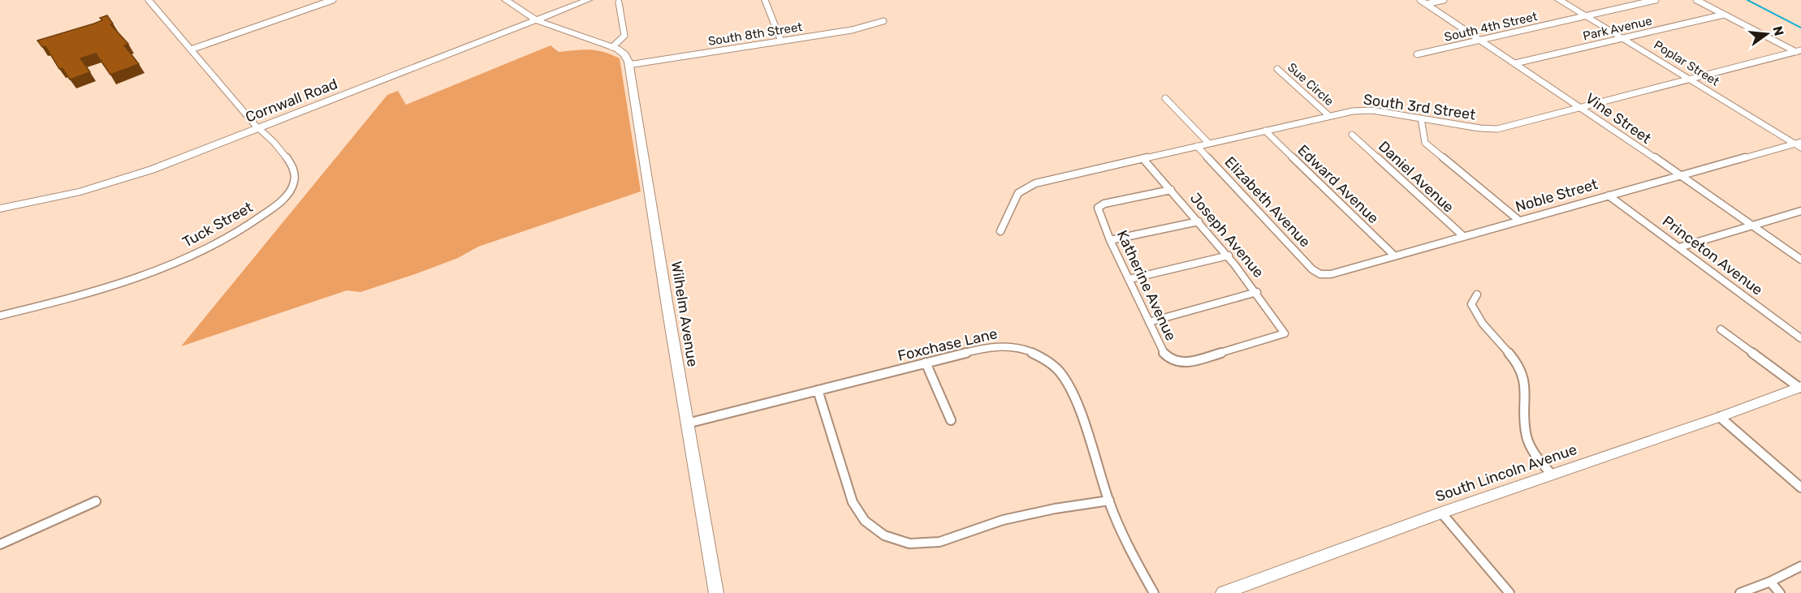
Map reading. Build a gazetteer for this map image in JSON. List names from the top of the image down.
{
  "streets": {
    "street": [
      "South 4th Street",
      "Park Avenue",
      "South 8th Street",
      "Poplar Street",
      "Sue Circle",
      "Cornwall Road",
      "South 3rd Street",
      "Vine Street",
      "Daniel Avenue",
      "Edward Avenue",
      "Noble Street",
      "Elizabeth Avenue",
      "Tuck Street",
      "Joseph Avenue",
      "Princeton Avenue",
      "Katherine Avenue",
      "Wilhelm Avenue",
      "Foxchase Lane",
      "South Lincoln Avenue"
    ]
  },
  "crossings": [
    ["South 4th Street", "Poplar Street"],
    ["South 4th Street", "Vine Street"],
    ["Park Avenue", "Poplar Street"],
    ["Park Avenue", "Vine Street"],
    ["South 8th Street", "Wilhelm Avenue"],
    ["Poplar Street", "South 3rd Street"],
    ["Poplar Street", "Noble Street"],
    ["Sue Circle", "South 3rd Street"],
    ["Cornwall Road", "Tuck Street"],
    ["South 3rd Street", "Vine Street"],
    ["South 3rd Street", "Edward Avenue"],
    ["South 3rd Street", "Elizabeth Avenue"],
    ["South 3rd Street", "Joseph Avenue"],
    ["Vine Street", "Noble Street"],
    ["Daniel Avenue", "Noble Street"],
    ["Edward Avenue", "Noble Street"],
    ["Noble Street", "Elizabeth Avenue"],
    ["Noble Street", "Princeton Avenue"],
    ["Joseph Avenue", "Katherine Avenue"],
    ["Wilhelm Avenue", "Foxchase Lane"]
  ],
  "north": "right"
}
